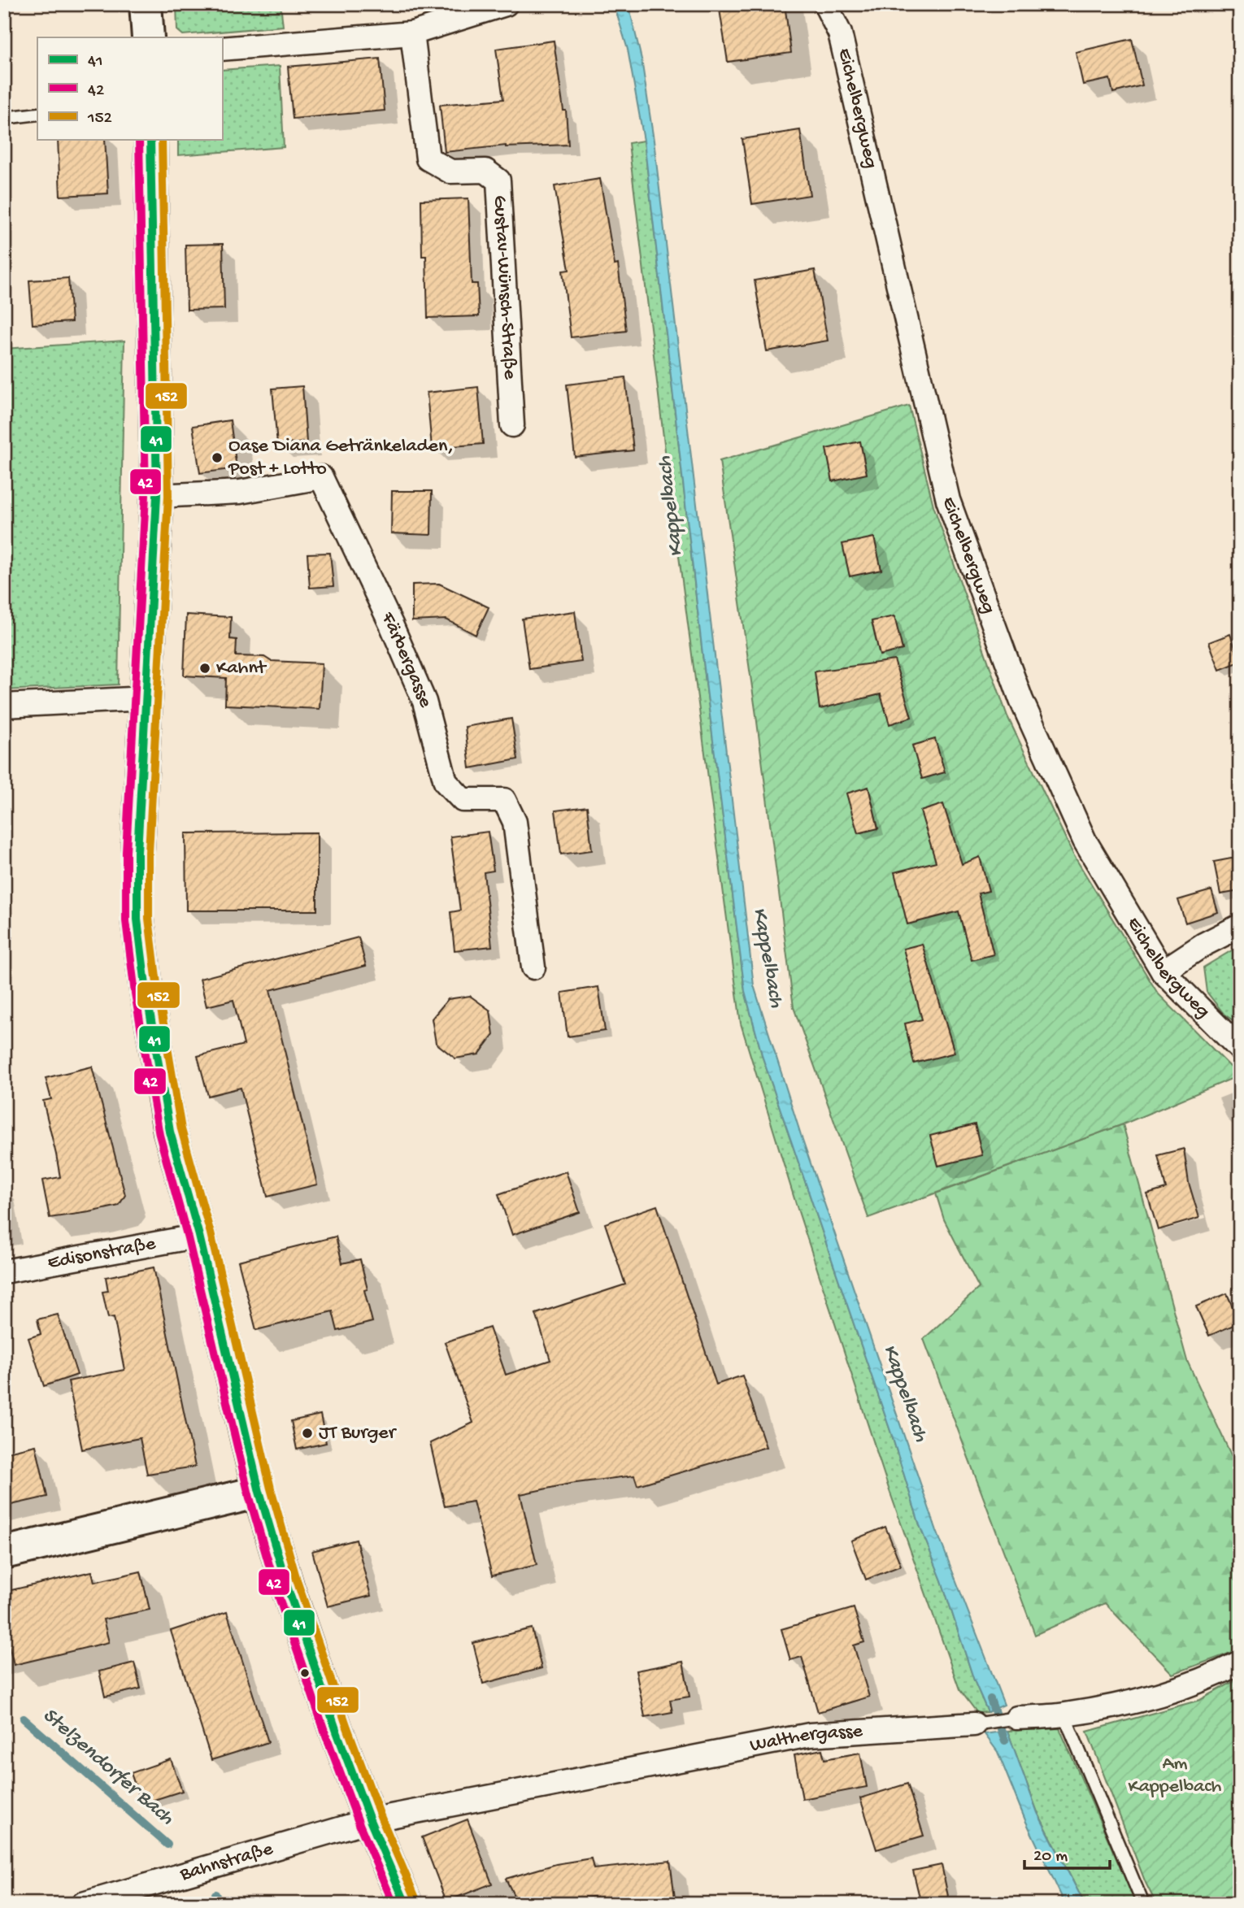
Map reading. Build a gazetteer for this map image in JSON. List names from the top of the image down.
{
  "streets": {
    "street": [
      "Eichelbergweg",
      "Gustav-Wünsch-Straße",
      "Färbergasse",
      "Edisonstraße",
      "Walthergasse",
      "Bahnstraße"
    ]
  },
  "crossings": [
    ["Walthergasse", "Bahnstraße"]
  ],
  "water": ["Kappelbach", "Stelzendorfer Bach"],
  "parks": ["Am Kappelbach"],
  "places": ["Oase Diana Getränkeladen, Post + Lotto", "Kahnt", "JT Burger"],
  "lines": ["transit line 41", "transit line 42", "transit line 152"],
  "legend": ["41", "42", "152"],
  "scale_bar": "20 m"
}
